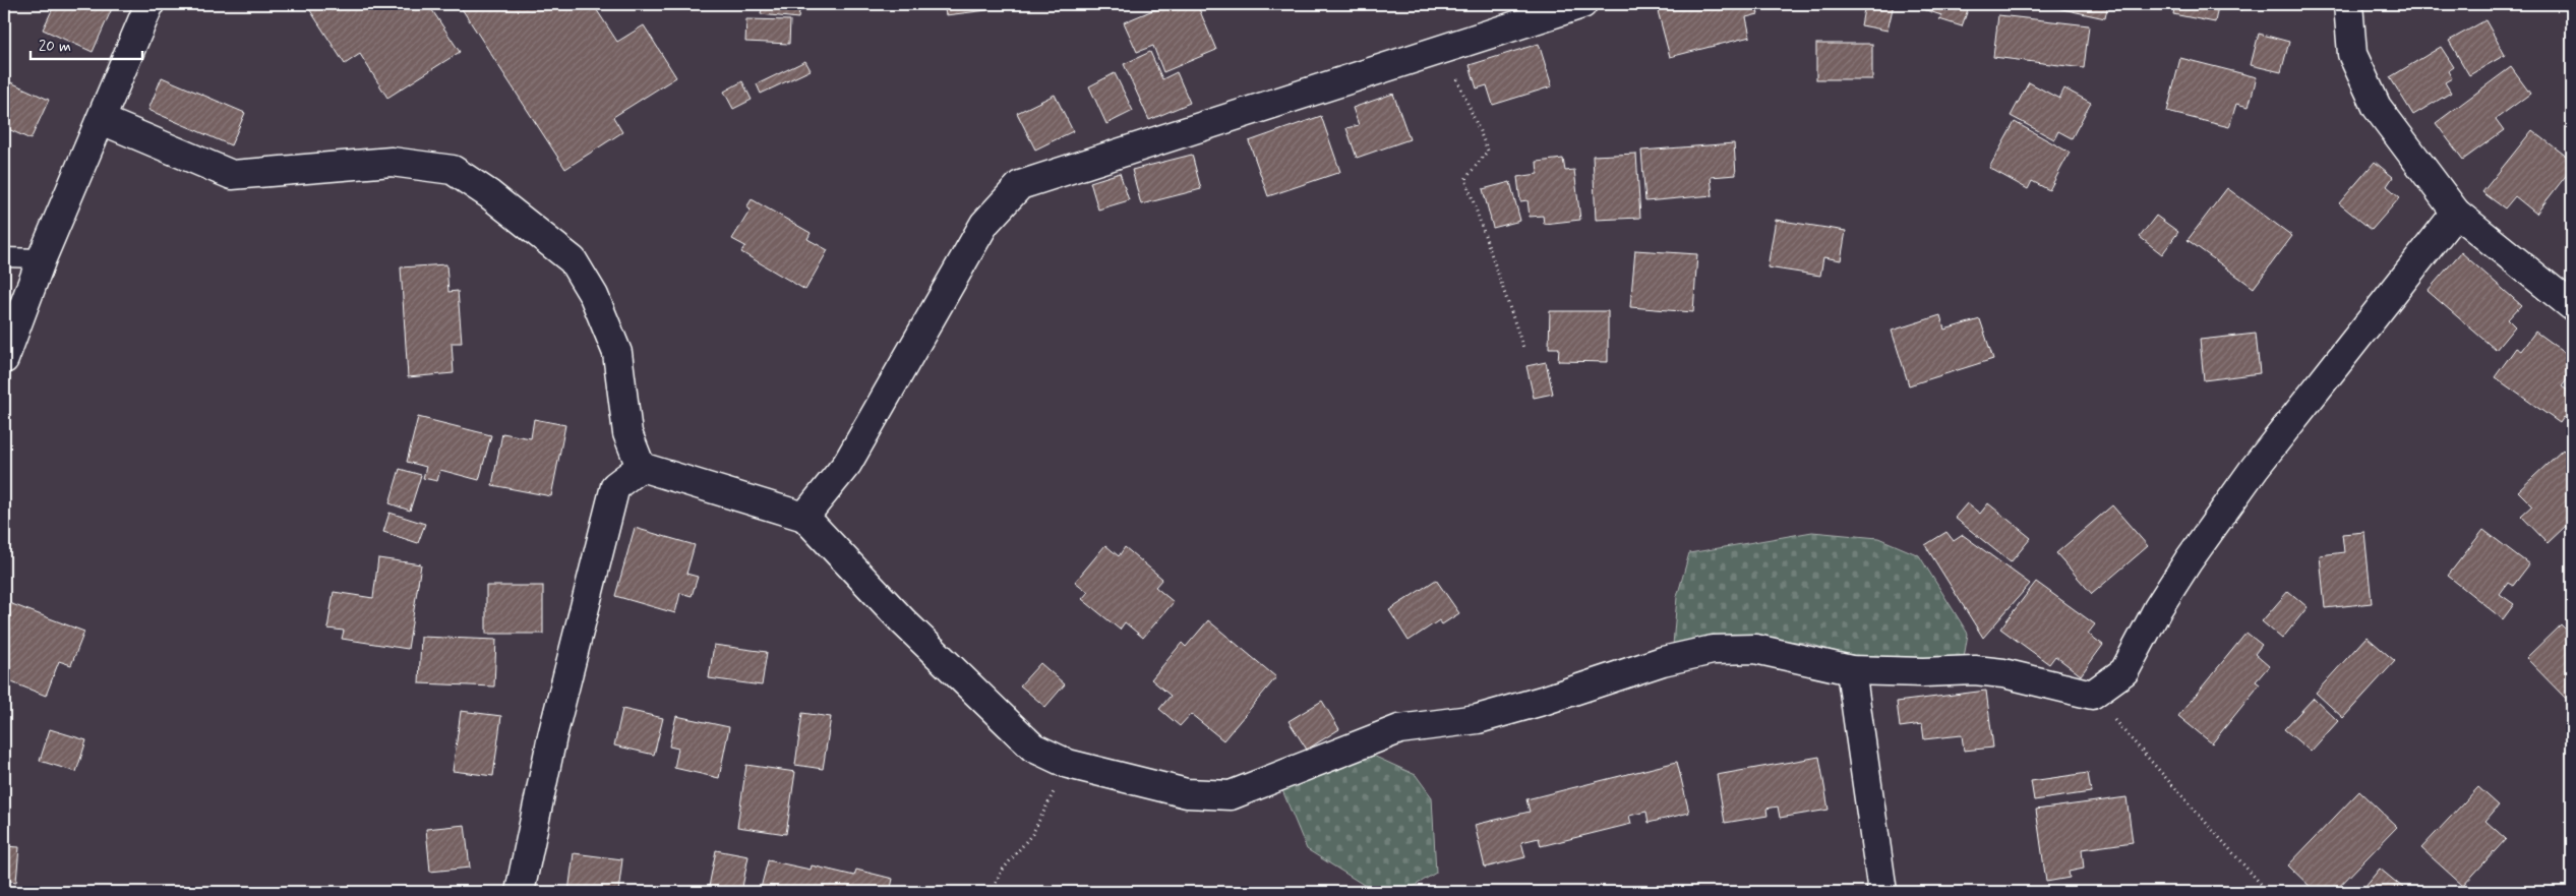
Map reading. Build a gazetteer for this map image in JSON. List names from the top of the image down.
{
  "scale_bar": "20 m"
}
